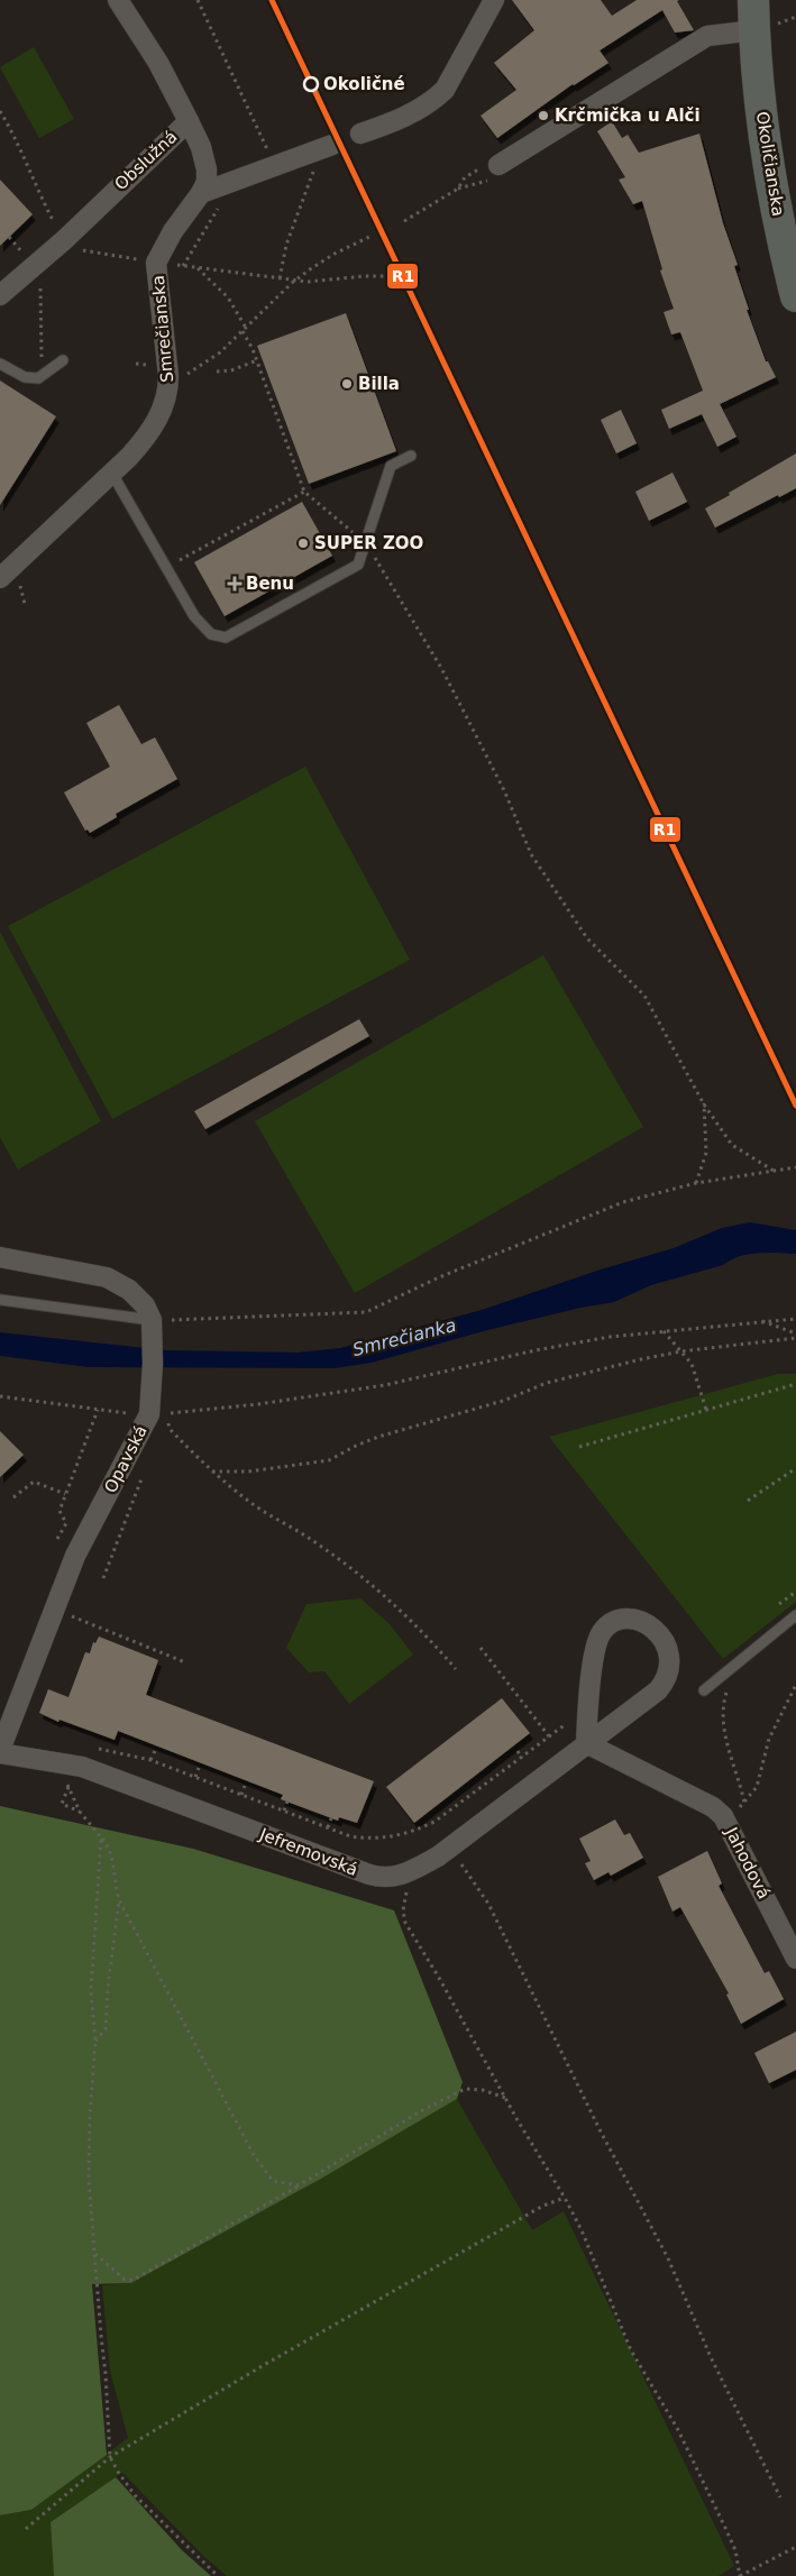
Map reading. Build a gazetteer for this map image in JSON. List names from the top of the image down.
{
  "streets": {
    "main road": ["Okoličianska"],
    "street": [
      "Obslužná",
      "Smrečianska",
      "Opavská",
      "Jefremovská",
      "Jahodová"
    ]
  },
  "crossings": [
    ["Obslužná", "Smrečianska"],
    ["Opavská", "Jefremovská"],
    ["Jefremovská", "Jahodová"]
  ],
  "water": ["Smrečianka"],
  "places": {
    "other": [
      "Okoličné",
      "Krčmička u Alči",
      "Billa",
      "SUPER ZOO"
    ],
    "health": ["Benu"]
  },
  "lines": ["transit line R1"]
}
